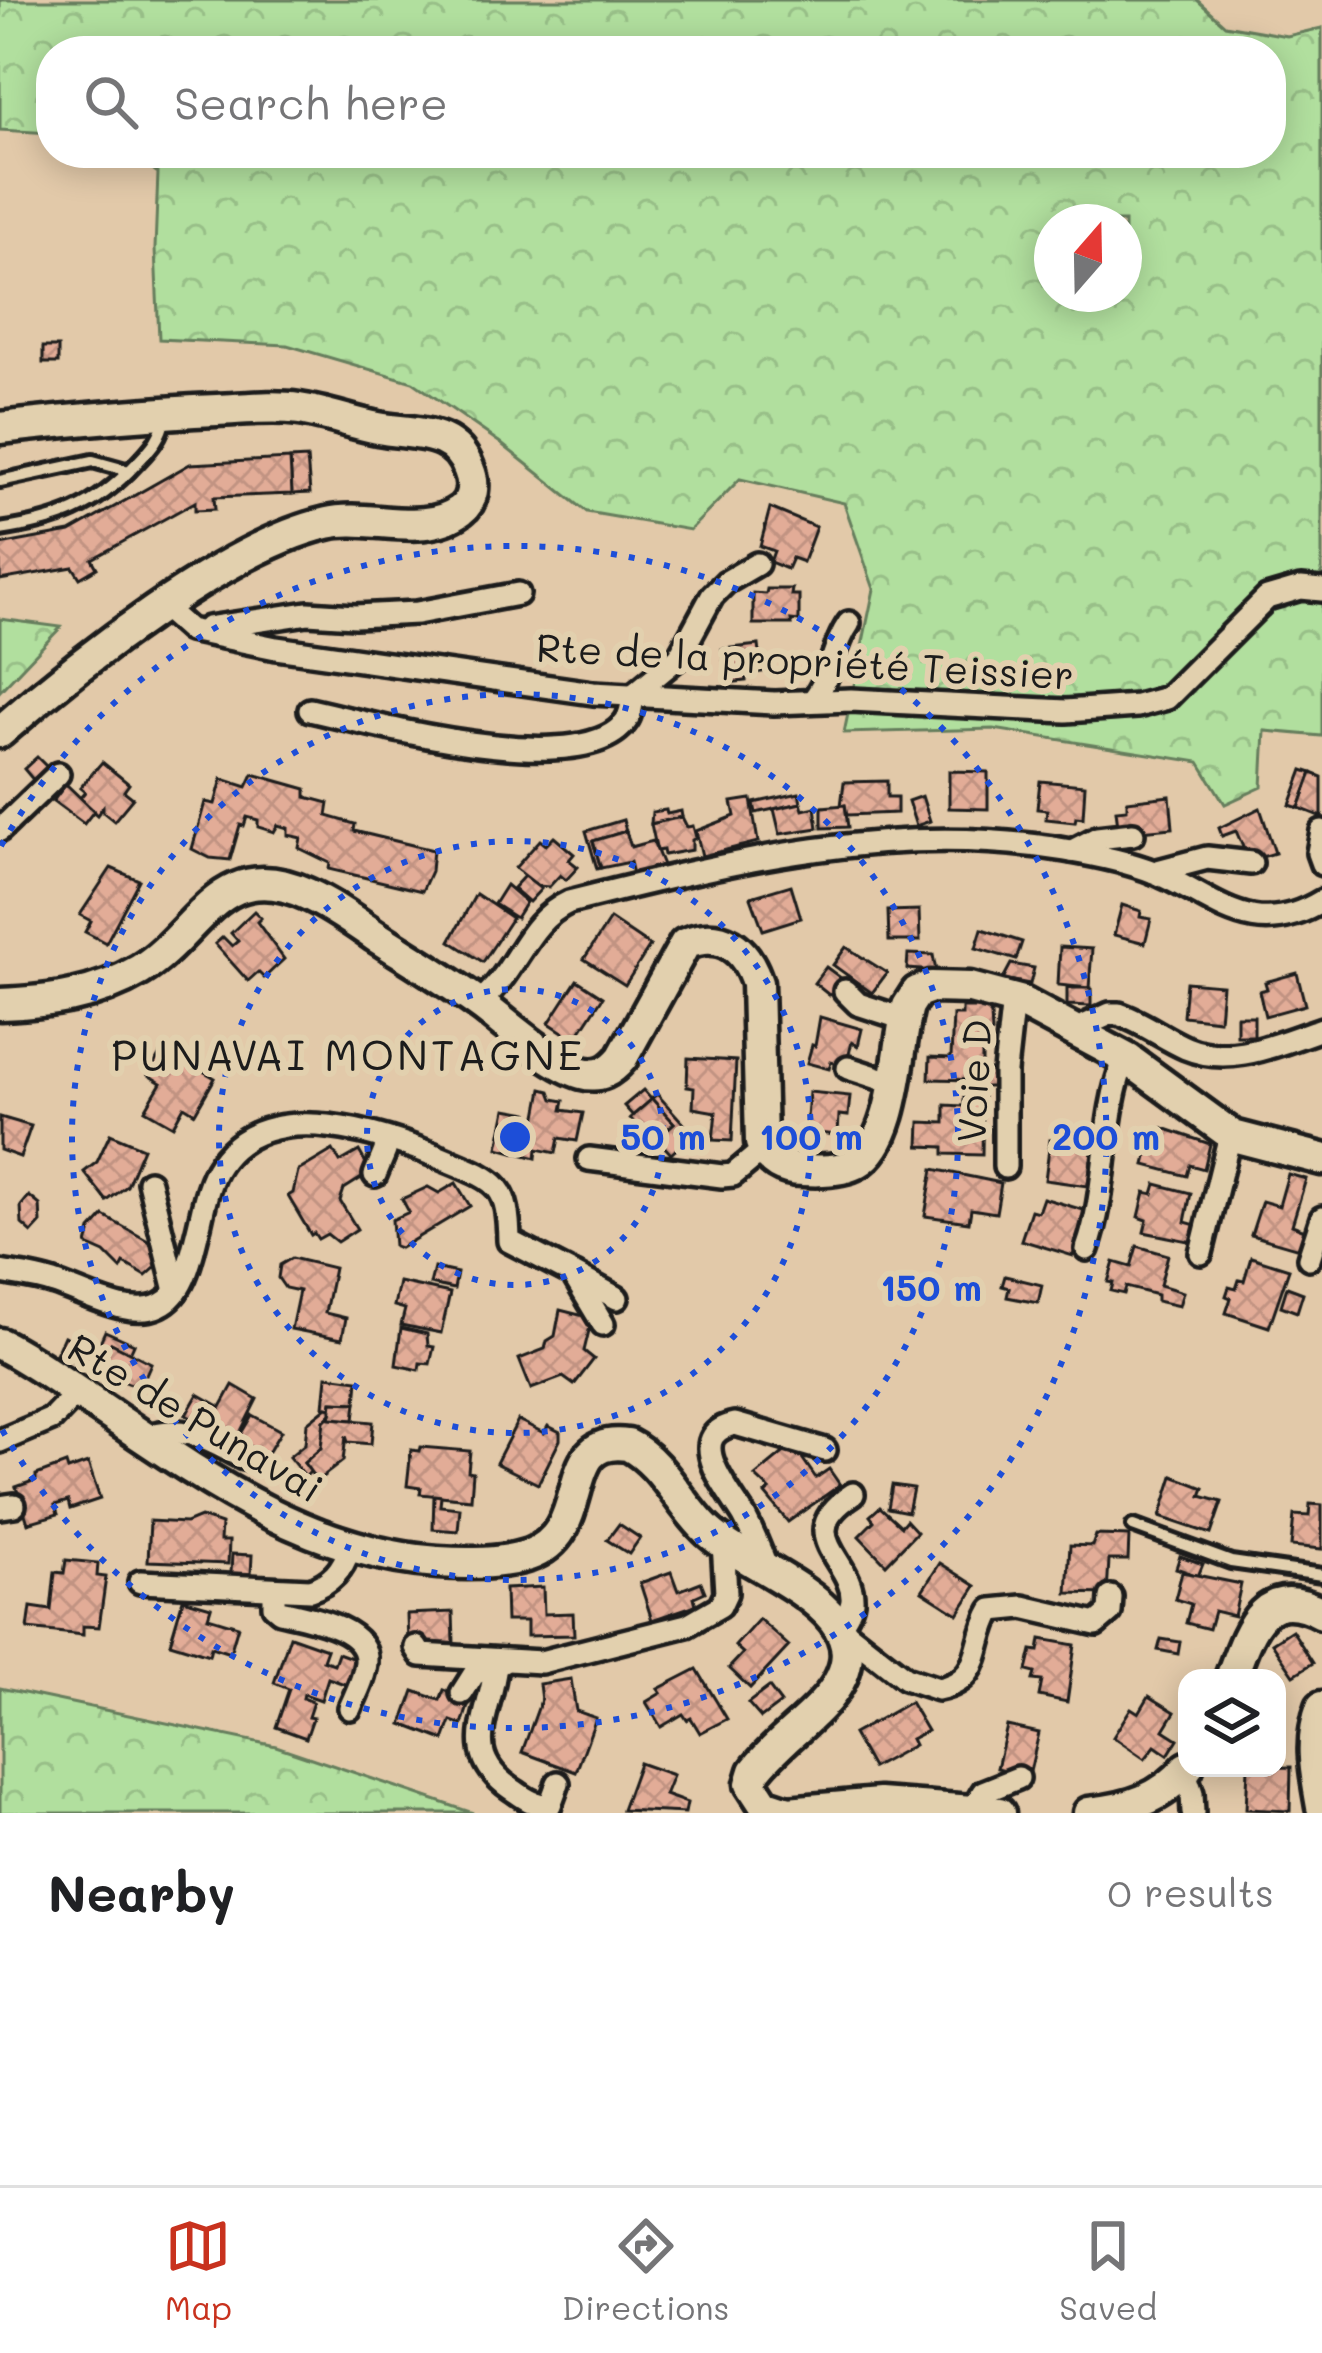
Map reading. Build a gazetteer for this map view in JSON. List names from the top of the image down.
{
  "streets": {
    "main road": ["Rte de Punavai"],
    "street": ["Rte de la propriété Teissier", "Voie D"]
  },
  "districts": ["PUNAVAI MONTAGNE"],
  "north": "top",
  "page": {
    "search": "Search here",
    "heading": ["Nearby", "0 results"],
    "nav": ["Map", "Directions", "Saved"]
  },
  "rings": [
    "50 m",
    "100 m",
    "200 m",
    "150 m"
  ]
}
